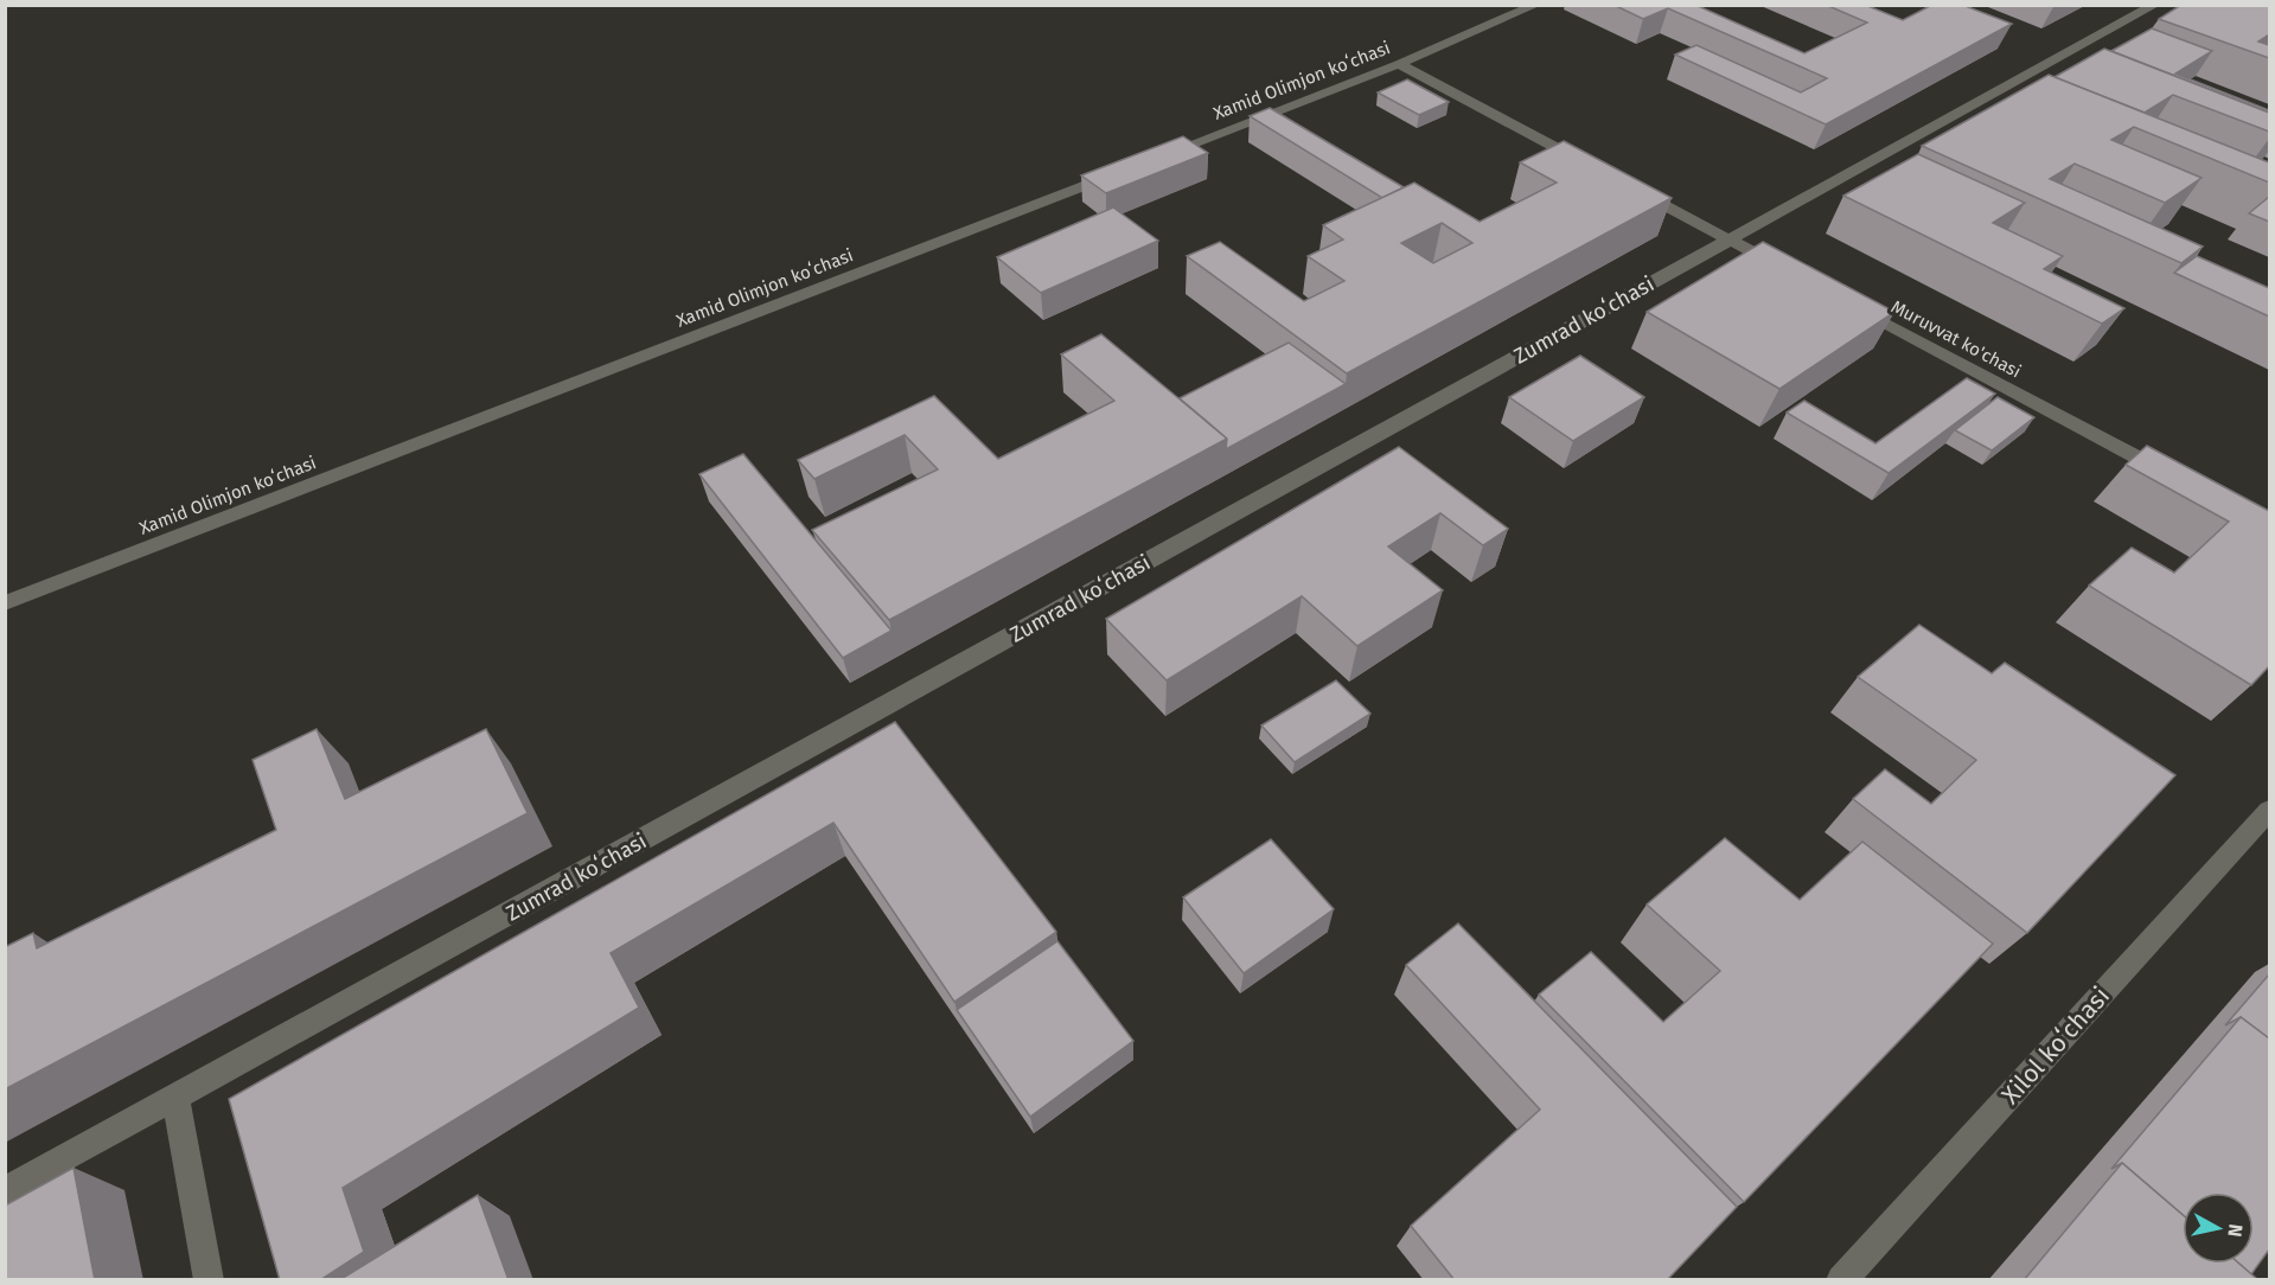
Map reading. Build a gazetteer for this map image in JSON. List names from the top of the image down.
{
  "streets": {
    "street": [
      "Xamid Olimjon koʻchasi",
      "Zumrad koʻchasi",
      "Muruvvat ko'chasi",
      "Xilol koʻchasi"
    ]
  },
  "north": "right"
}
